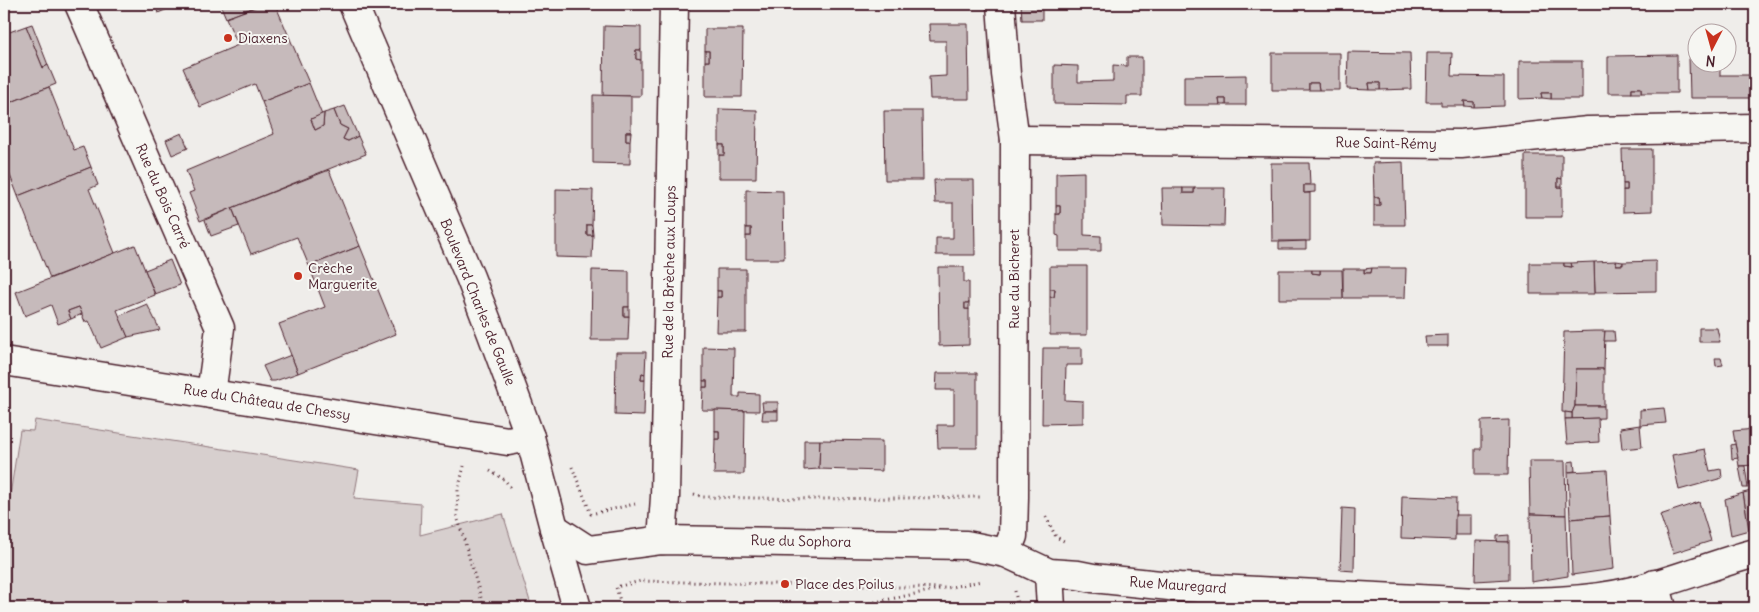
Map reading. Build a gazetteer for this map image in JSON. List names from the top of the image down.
{
  "streets": {
    "street": [
      "Rue Saint-Rémy",
      "Rue du Bois Carré",
      "Rue de la Brèche aux Loups",
      "Rue du Bicheret",
      "Boulevard Charles de Gaulle",
      "Rue du Château de Chessy",
      "Rue du Sophora",
      "Rue Mauregard"
    ]
  },
  "crossings": [
    ["Rue Saint-Rémy", "Rue du Bicheret"],
    ["Rue du Bois Carré", "Rue du Château de Chessy"],
    ["Rue de la Brèche aux Loups", "Rue du Sophora"],
    ["Rue du Bicheret", "Rue du Sophora"],
    ["Boulevard Charles de Gaulle", "Rue du Château de Chessy"],
    ["Boulevard Charles de Gaulle", "Rue du Sophora"],
    ["Rue du Sophora", "Rue Mauregard"]
  ],
  "places": ["Diaxens", "Crèche Marguerite", "Place des Poilus"],
  "north": "bottom"
}
